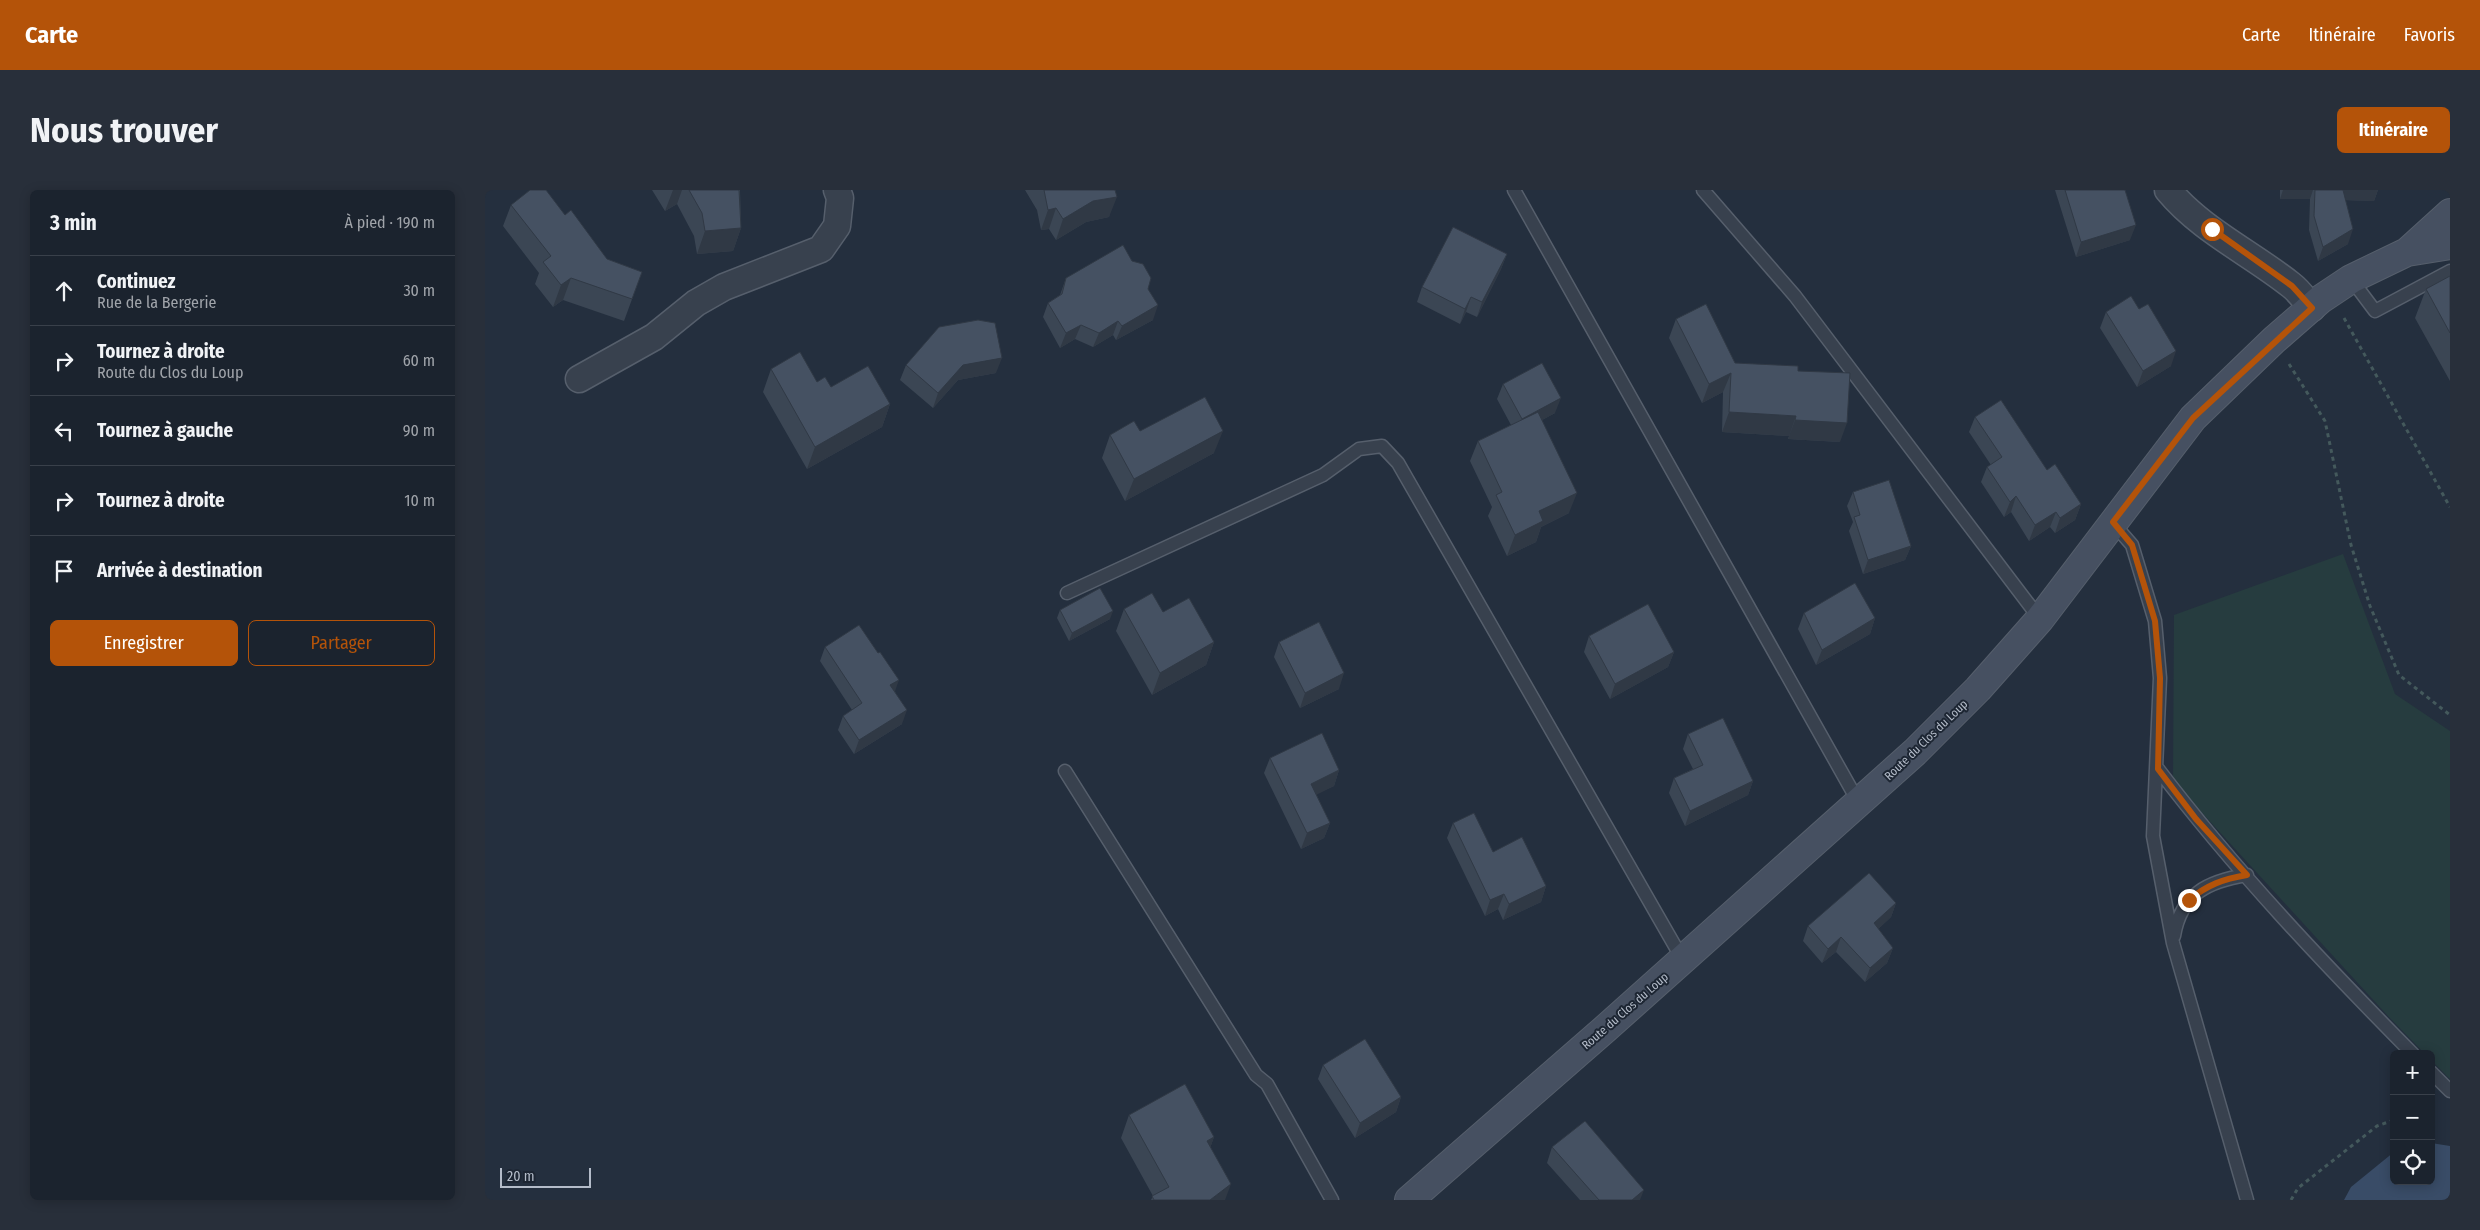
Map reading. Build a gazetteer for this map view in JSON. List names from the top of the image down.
{
  "streets": {
    "street": ["Route du Clos du Loup"]
  },
  "scale_bar": "20 m",
  "page": {
    "header": "Carte",
    "nav": ["Carte", "Itinéraire", "Favoris"],
    "buttons": [
      "Itinéraire",
      ["Enregistrer", "Partager"]
    ],
    "title": "Nous trouver",
    "heading": ["3 min", "À pied · 190 m"],
    "list": [
      ["Continuez", "Rue de la Bergerie", "30 m"],
      ["Tournez à droite", "Route du Clos du Loup", "60 m"],
      ["Tournez à gauche", "90 m"],
      ["Tournez à droite", "10 m"],
      "Arrivée à destination"
    ],
    "map_buttons": ["+", "−"],
    "scale": "20 m"
  }
}
